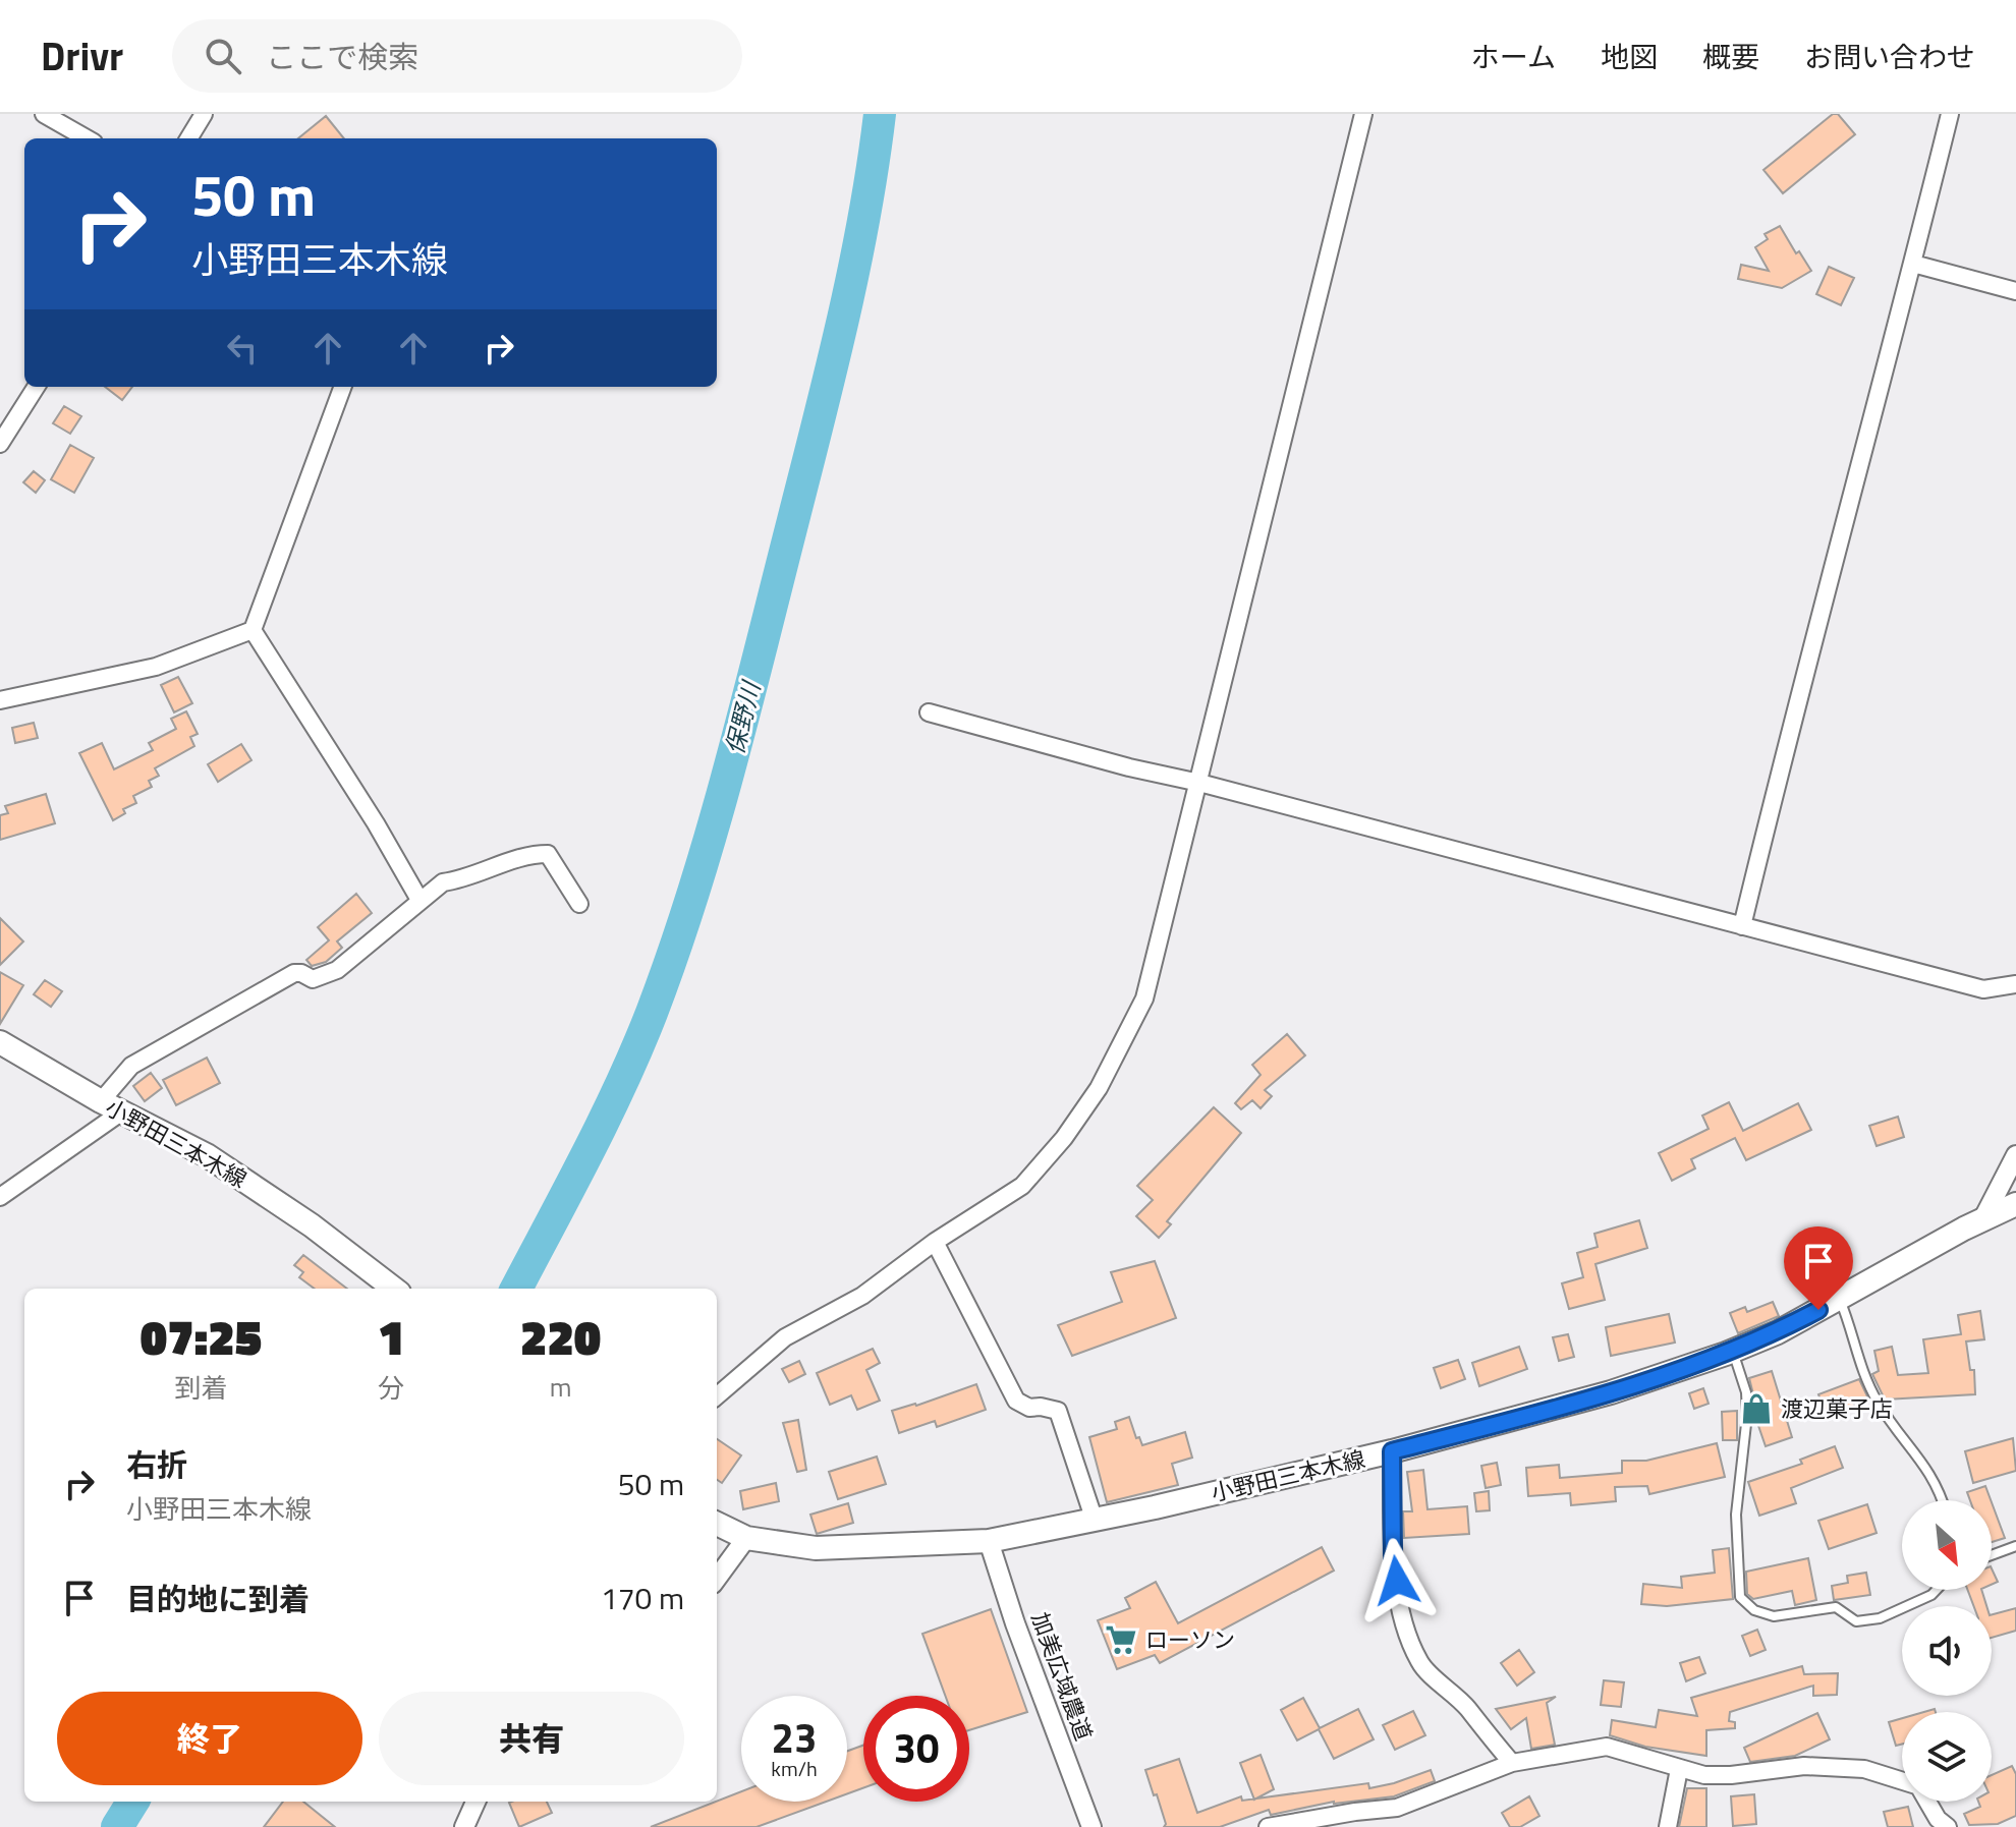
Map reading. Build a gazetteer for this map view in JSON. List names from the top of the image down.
{
  "streets": {
    "main road": ["小野田三本木線"],
    "street": ["加美広域農道"]
  },
  "crossings": [
    ["小野田三本木線", "加美広域農道"]
  ],
  "water": ["保野川"],
  "places": {
    "shop": ["渡辺菓子店"],
    "supermarket": ["ローソン"]
  },
  "north": "bottom right",
  "page": {
    "header": "Drivr",
    "search": "ここで検索",
    "nav": [
      "ホーム",
      "地図",
      "概要",
      "お問い合わせ"
    ],
    "turn": ["50 m", "小野田三本木線"],
    "eta": [
      "07:25",
      "到着",
      "1",
      "分",
      "220",
      "m"
    ],
    "list": [
      {
        "name": "右折",
        "note": "小野田三本木線",
        "value": "50 m"
      },
      {
        "name": "目的地に到着",
        "value": "170 m"
      }
    ],
    "buttons": ["終了", "共有"],
    "speed": "23 km/h",
    "limit": "30"
  }
}
